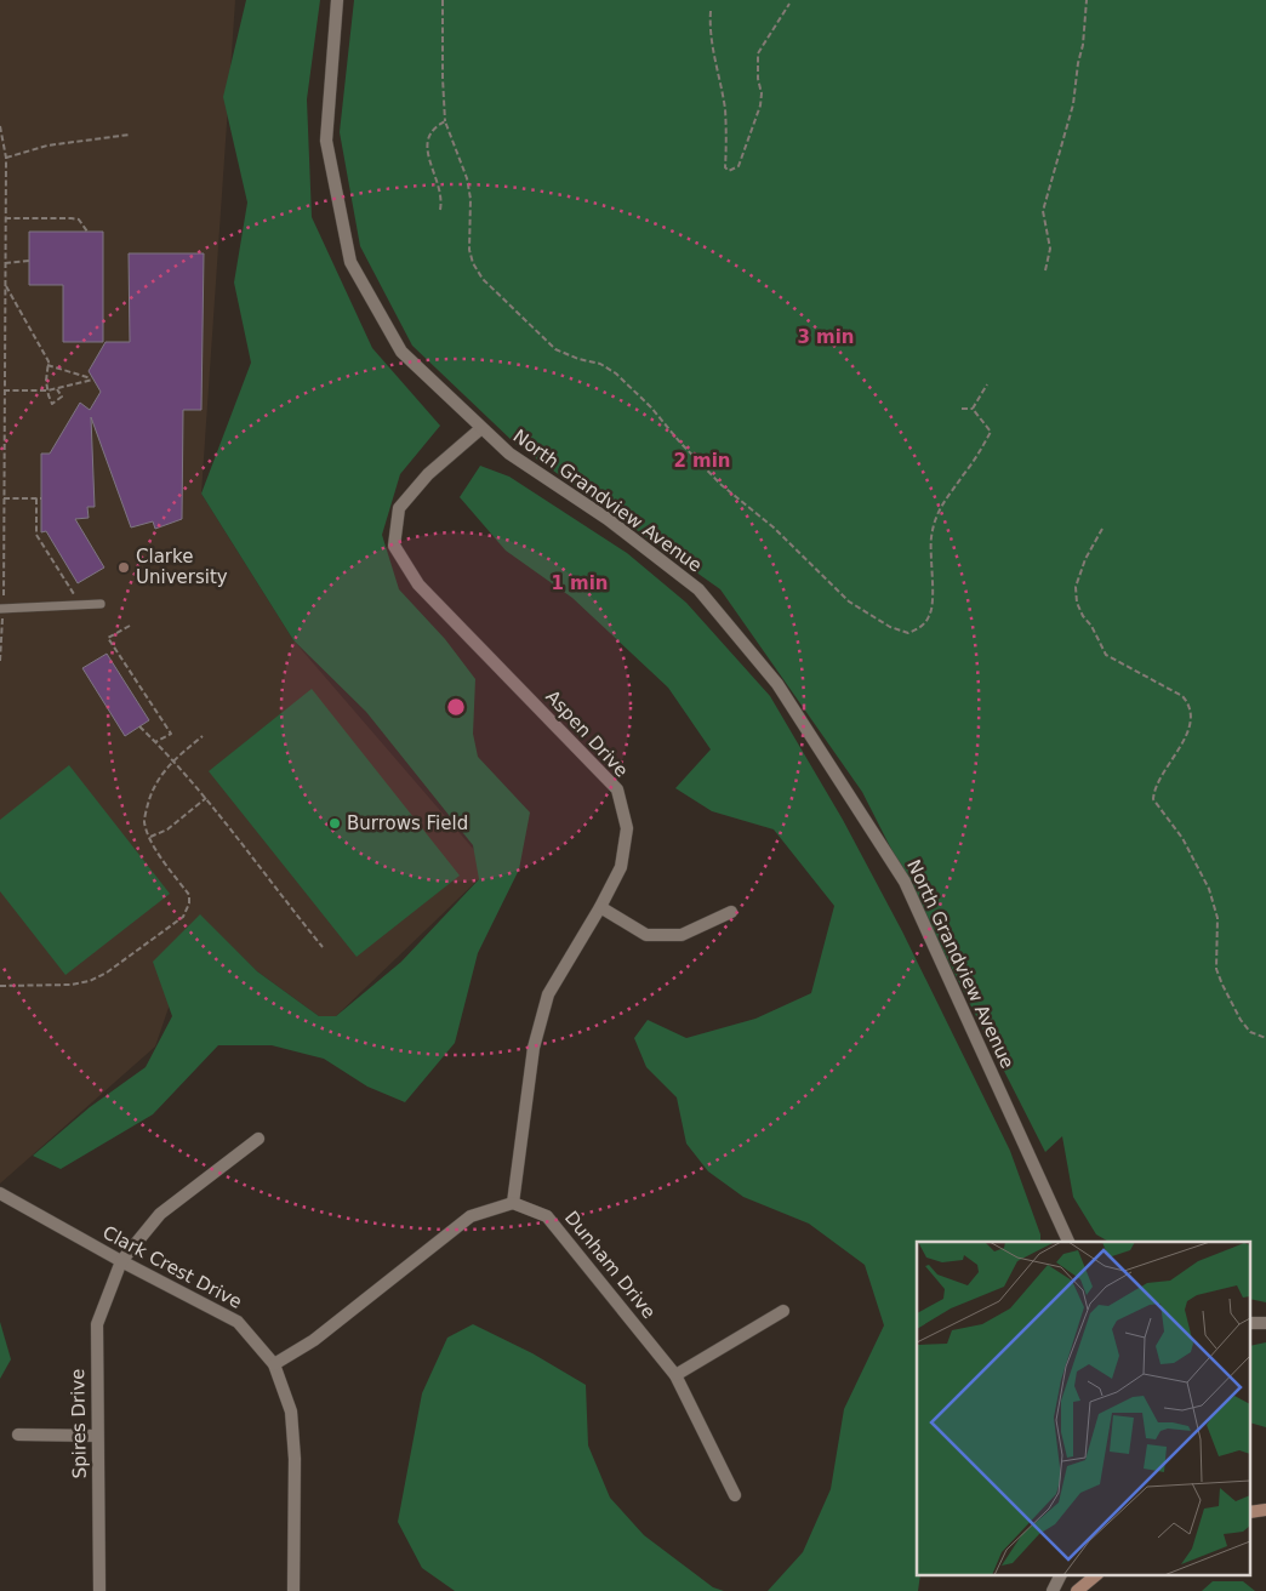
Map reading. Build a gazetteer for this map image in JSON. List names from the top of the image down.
{
  "streets": {
    "street": [
      "North Grandview Avenue",
      "Aspen Drive",
      "Dunham Drive",
      "Clark Crest Drive",
      "Spires Drive"
    ]
  },
  "crossings": [
    ["North Grandview Avenue", "Aspen Drive"],
    ["Aspen Drive", "Dunham Drive"],
    ["Clark Crest Drive", "Spires Drive"]
  ],
  "places": ["Clarke University", "Burrows Field"],
  "rings": ["3 min", "2 min", "1 min"]
}
